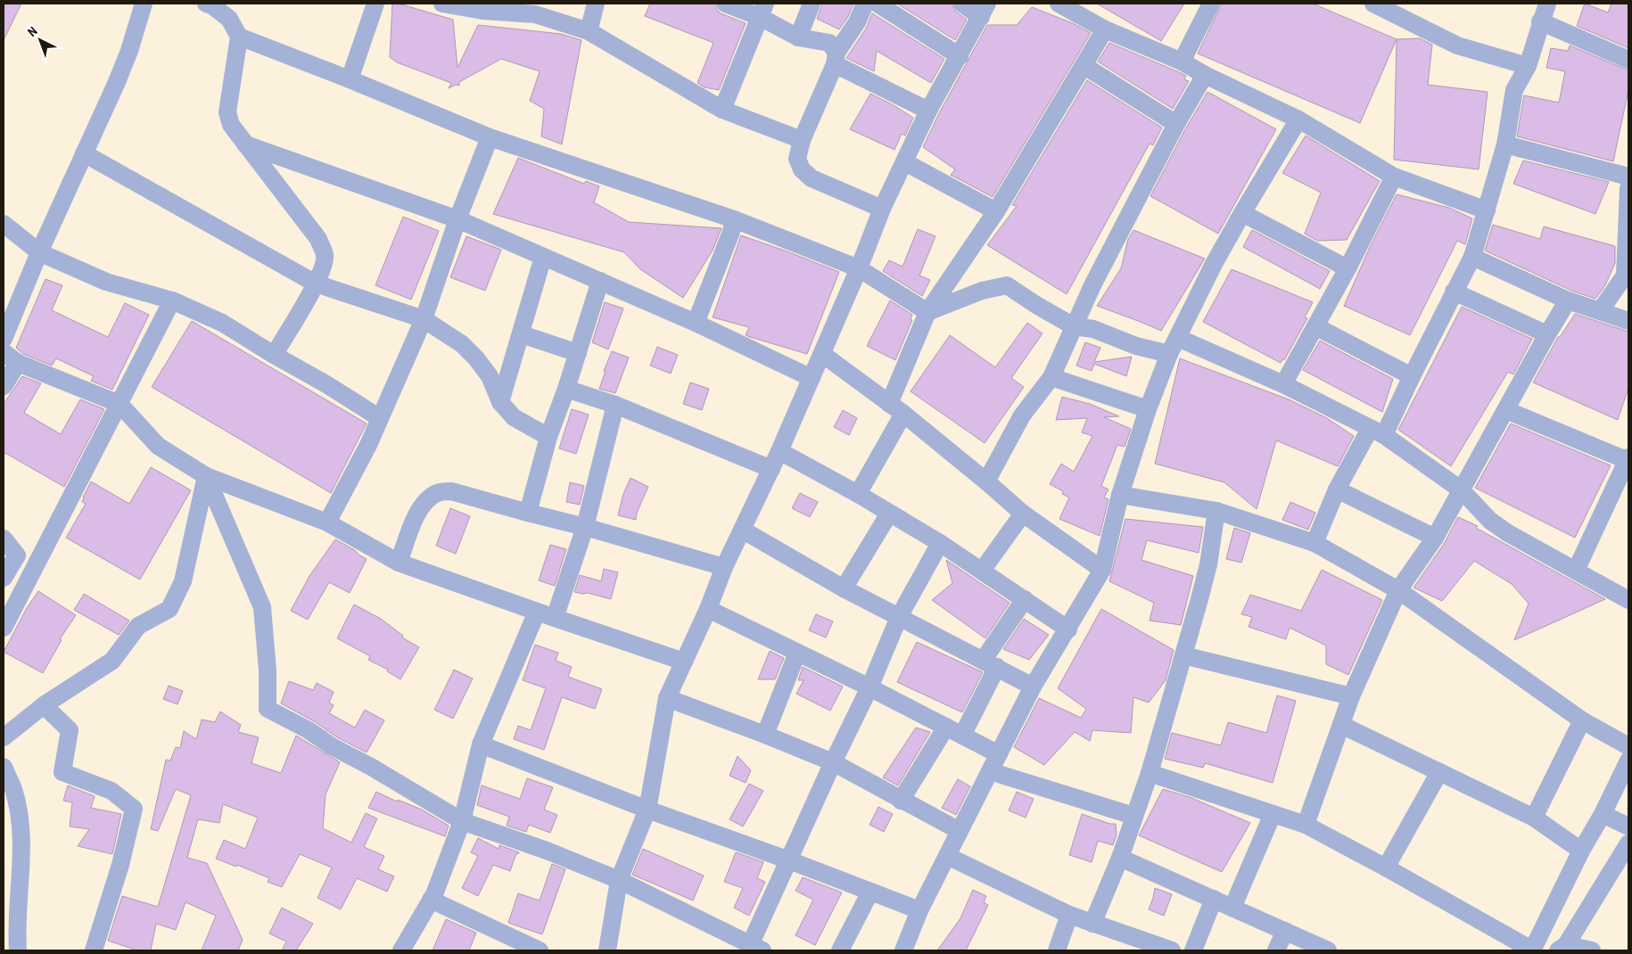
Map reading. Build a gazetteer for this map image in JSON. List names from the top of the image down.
{
  "north": "top left"
}
